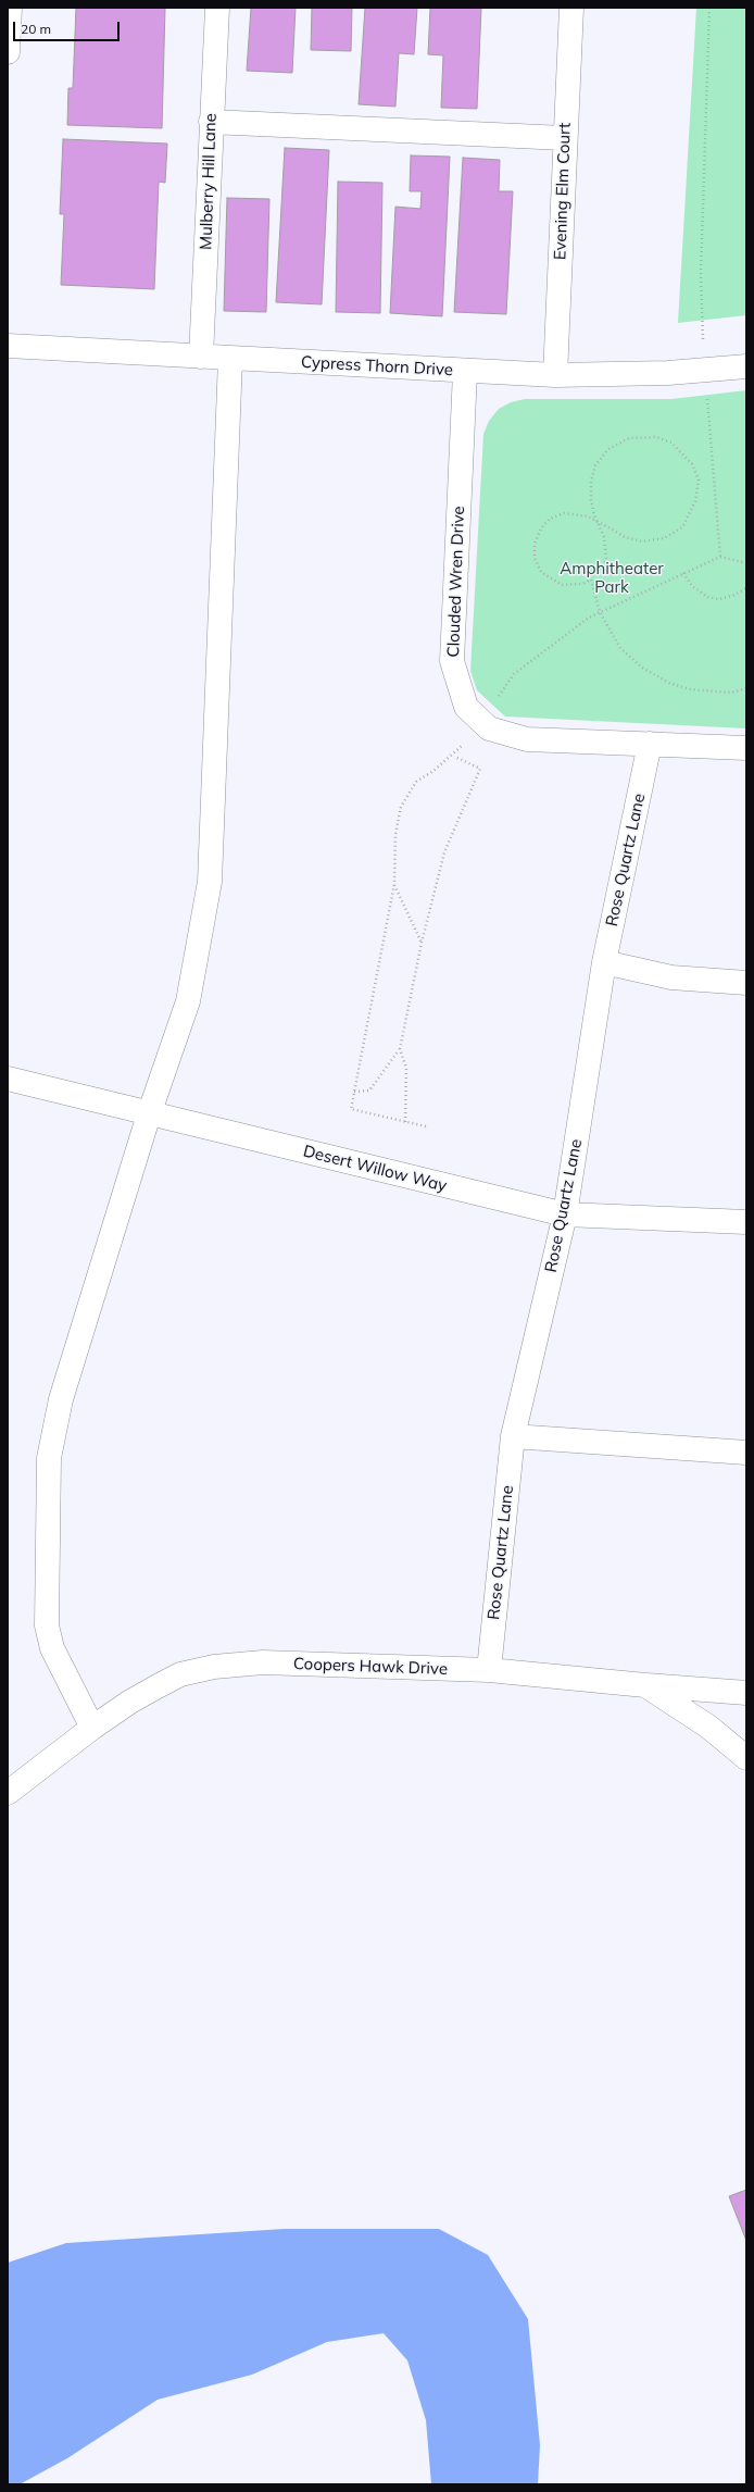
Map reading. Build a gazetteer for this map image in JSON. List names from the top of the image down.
{
  "streets": {
    "street": [
      "Mulberry Hill Lane",
      "Evening Elm Court",
      "Cypress Thorn Drive",
      "Clouded Wren Drive",
      "Rose Quartz Lane",
      "Desert Willow Way",
      "Coopers Hawk Drive"
    ]
  },
  "crossings": [
    ["Mulberry Hill Lane", "Cypress Thorn Drive"],
    ["Evening Elm Court", "Cypress Thorn Drive"],
    ["Cypress Thorn Drive", "Clouded Wren Drive"],
    ["Clouded Wren Drive", "Rose Quartz Lane"],
    ["Rose Quartz Lane", "Desert Willow Way"],
    ["Rose Quartz Lane", "Coopers Hawk Drive"]
  ],
  "parks": ["Amphitheater Park"],
  "scale_bar": "20 m"
}
